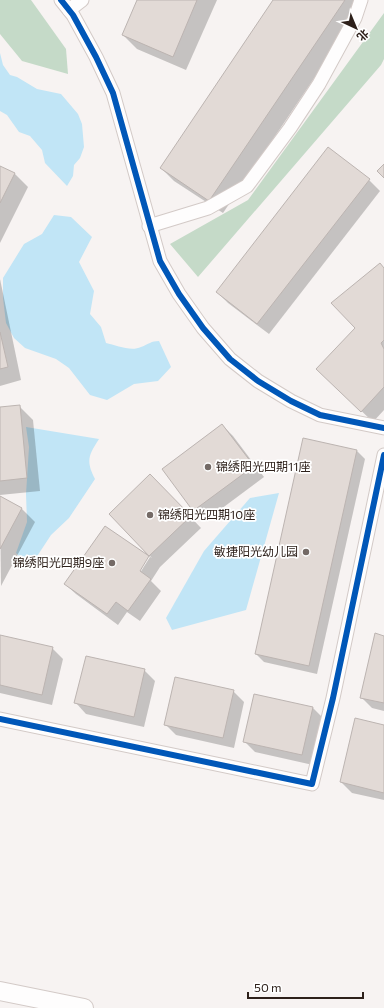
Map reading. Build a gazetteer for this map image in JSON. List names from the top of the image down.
{
  "places": [
    "锦绣阳光四期11座",
    "锦绣阳光四期10座",
    "敏捷阳光幼儿园",
    "锦绣阳光四期9座"
  ],
  "scale_bar": "50 m",
  "north": "bottom right"
}
